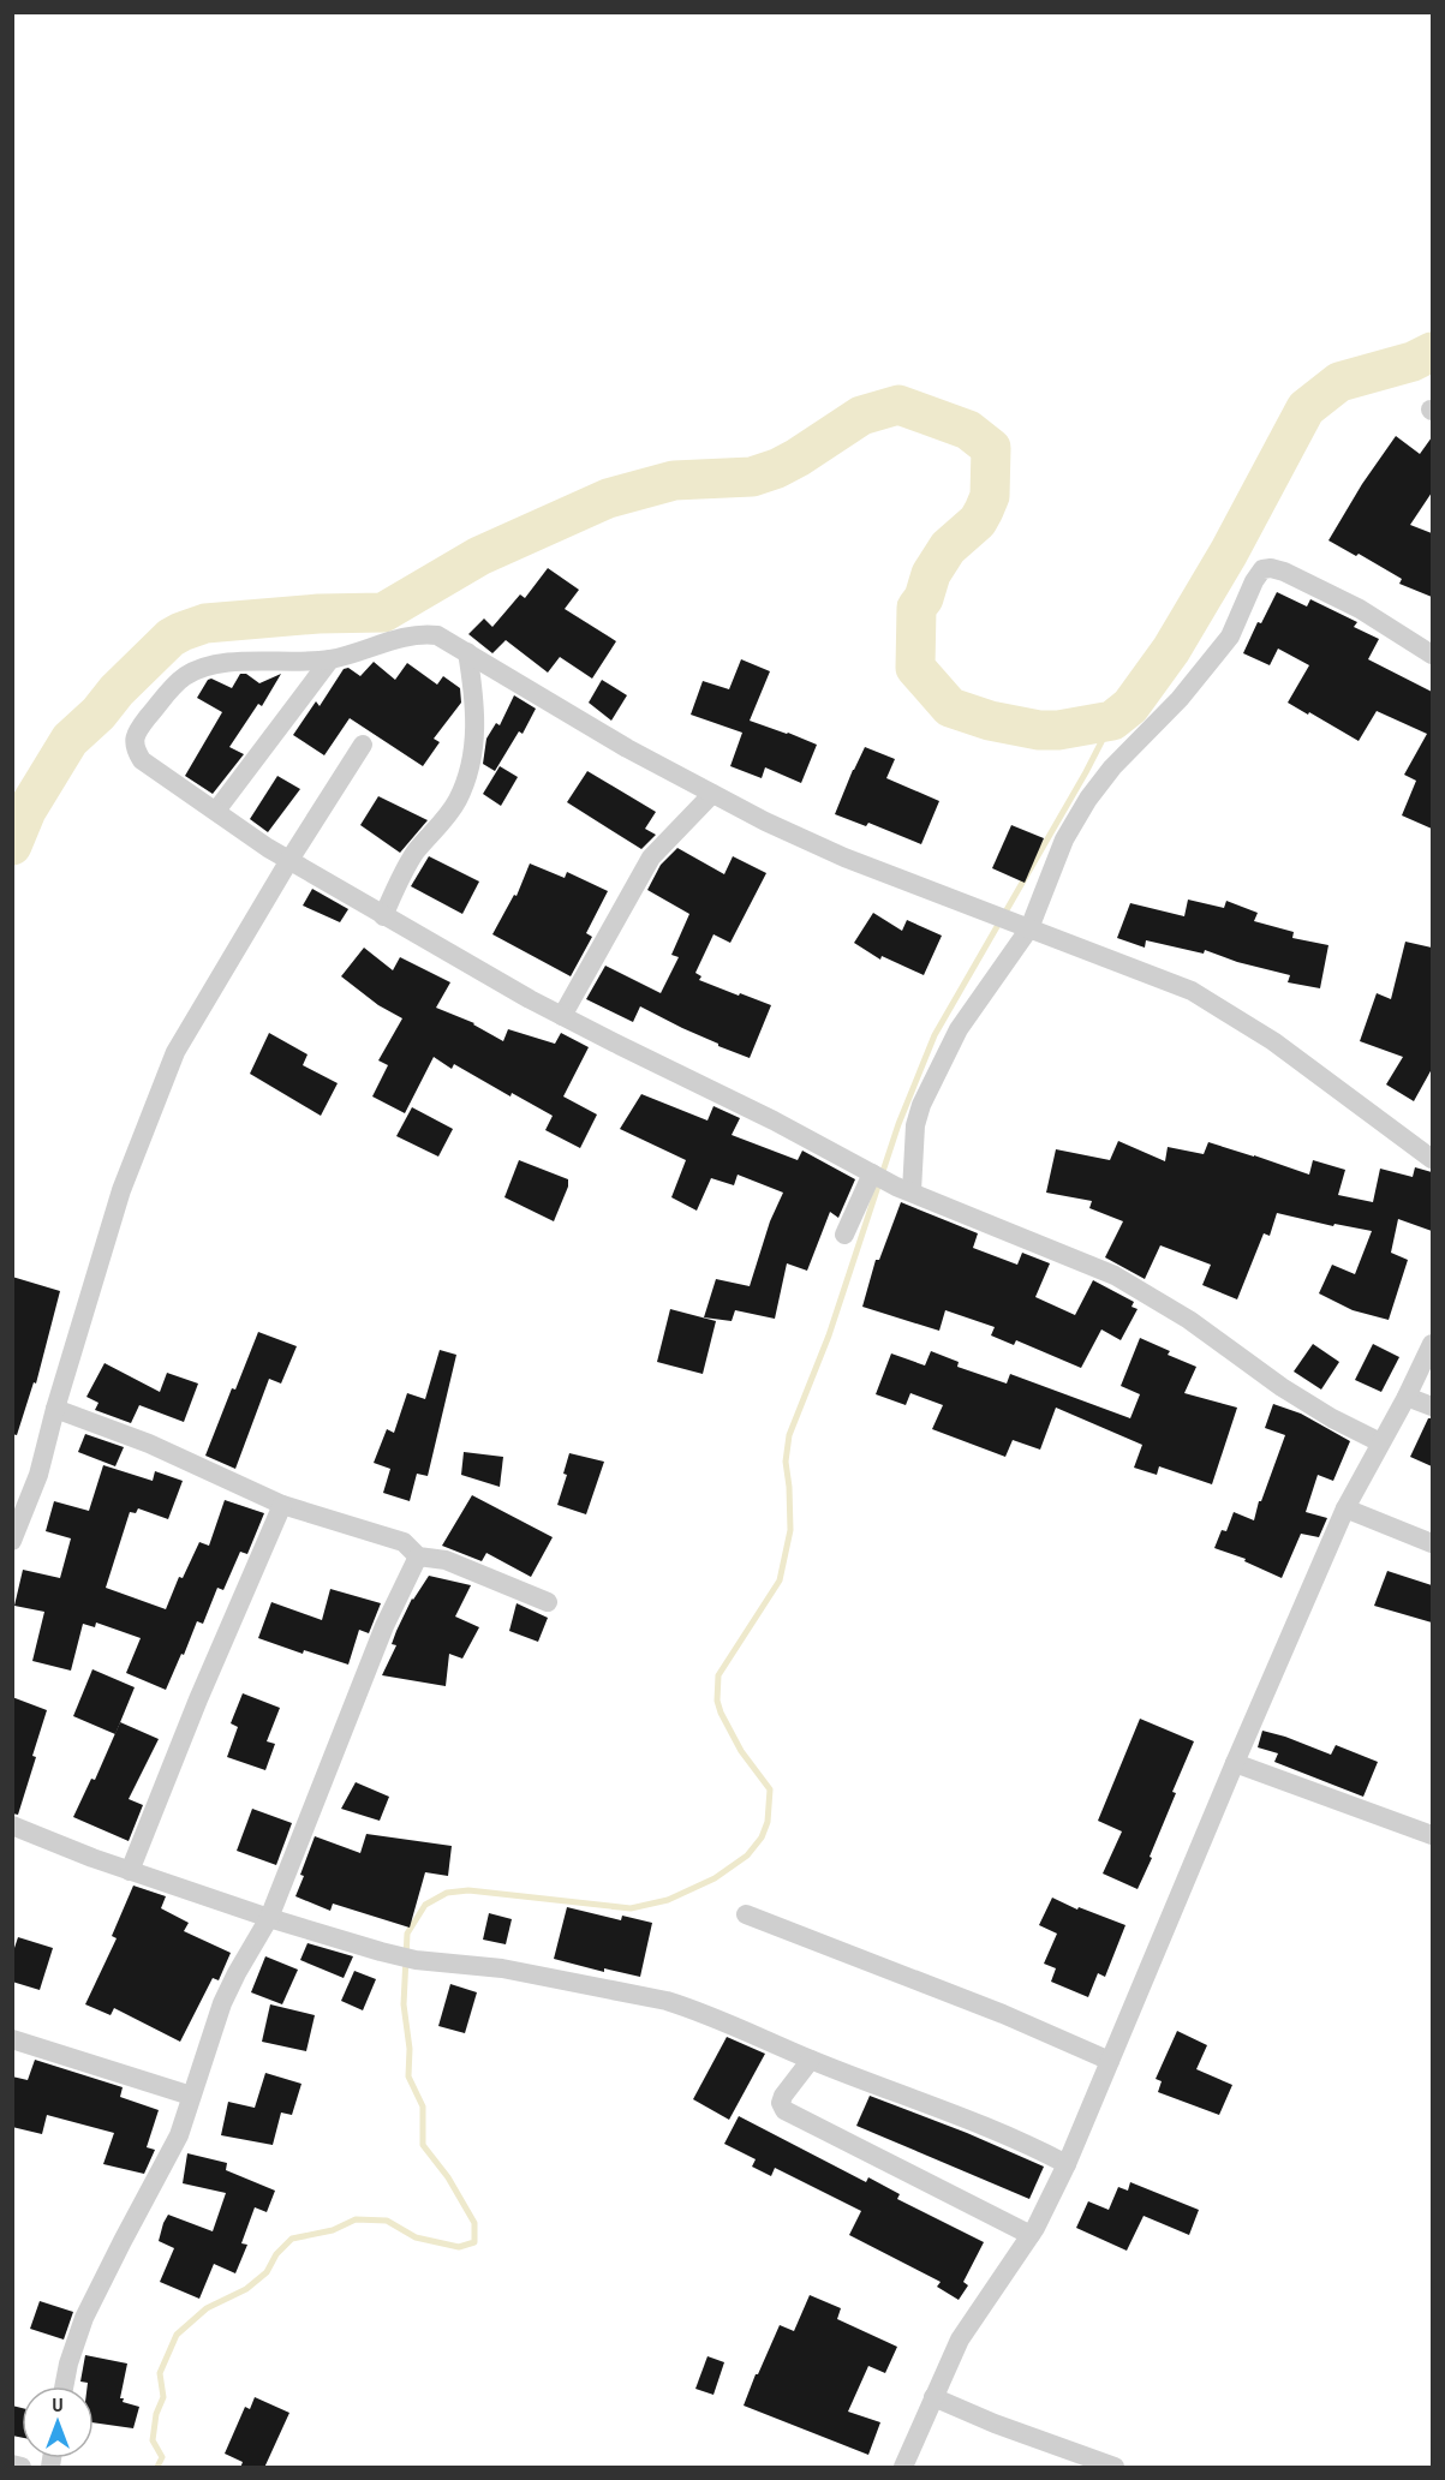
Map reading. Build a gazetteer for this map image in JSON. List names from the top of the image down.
{
  "north": "top"
}
